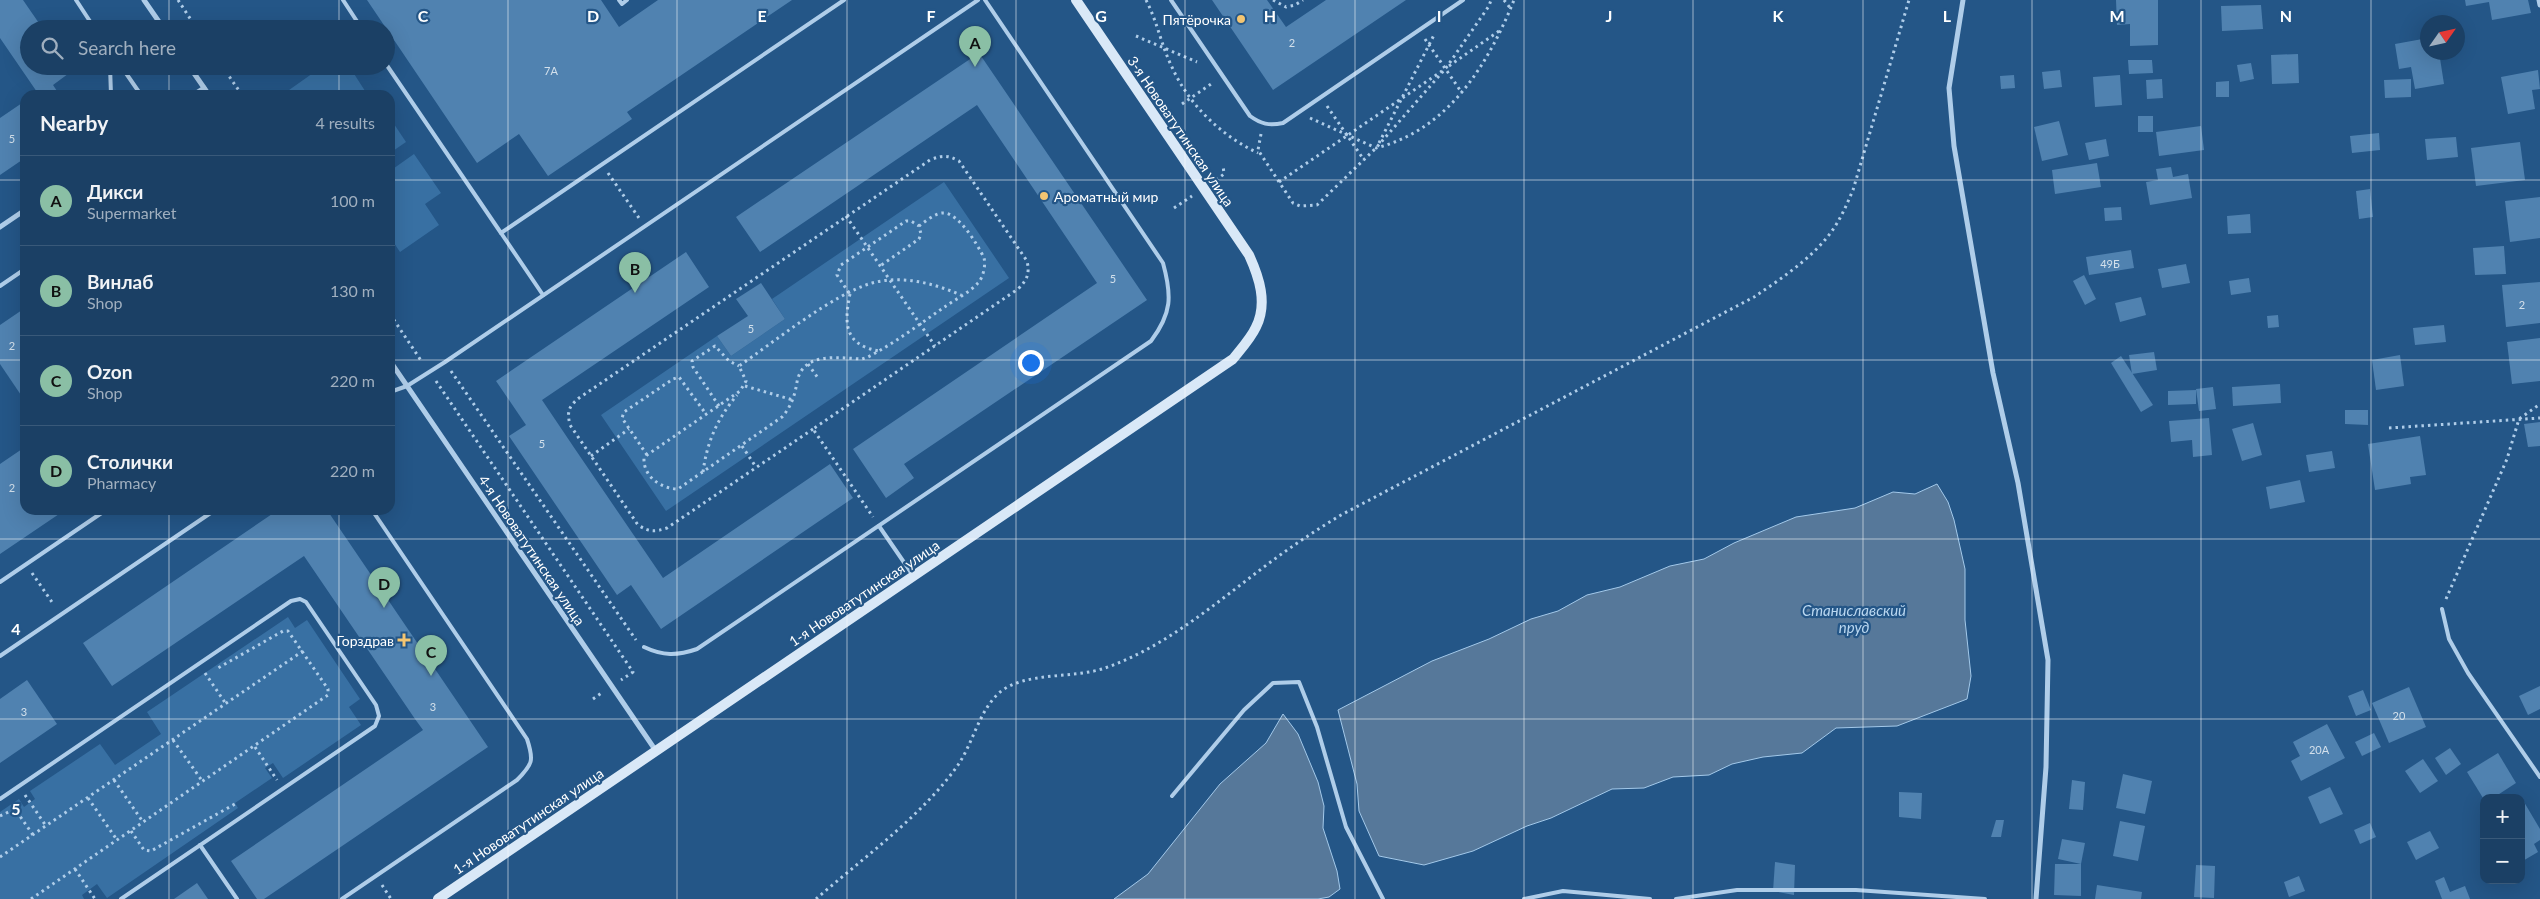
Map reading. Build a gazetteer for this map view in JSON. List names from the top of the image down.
{
  "streets": {
    "street": ["3-я Нововатутинская улица", "4-я Нововатутинская улица", "1-я Нововатутинская улица"]
  },
  "crossings": [
    ["3-я Нововатутинская улица", "1-я Нововатутинская улица"],
    ["4-я Нововатутинская улица", "1-я Нововатутинская улица"]
  ],
  "water": ["Станиславский пруд"],
  "places": {
    "other": ["Пятёрочка", "Ароматный мир"],
    "health": ["Горздрав"]
  },
  "house_numbers": [
    "2",
    "7А",
    "5",
    "49Б",
    "5",
    "2",
    "5",
    "2",
    "5",
    "2",
    "3",
    "3",
    "20",
    "20А"
  ],
  "north": "top right",
  "page": {
    "search": "Search here",
    "pins": [
      "A",
      "B",
      "D",
      "C"
    ],
    "heading": ["Nearby", "4 results"],
    "list": [
      {
        "mark": "A",
        "name": "Дикси",
        "note": "Supermarket",
        "value": "100 m"
      },
      {
        "mark": "B",
        "name": "Винлаб",
        "note": "Shop",
        "value": "130 m"
      },
      {
        "mark": "C",
        "name": "Ozon",
        "note": "Shop",
        "value": "220 m"
      },
      {
        "mark": "D",
        "name": "Столички",
        "note": "Pharmacy",
        "value": "220 m"
      }
    ],
    "map_buttons": ["+", "−"]
  },
  "grid": {
    "columns": [
      "C",
      "D",
      "E",
      "F",
      "G",
      "H",
      "I",
      "J",
      "K",
      "L",
      "M",
      "N"
    ],
    "rows": ["4", "5"]
  }
}
